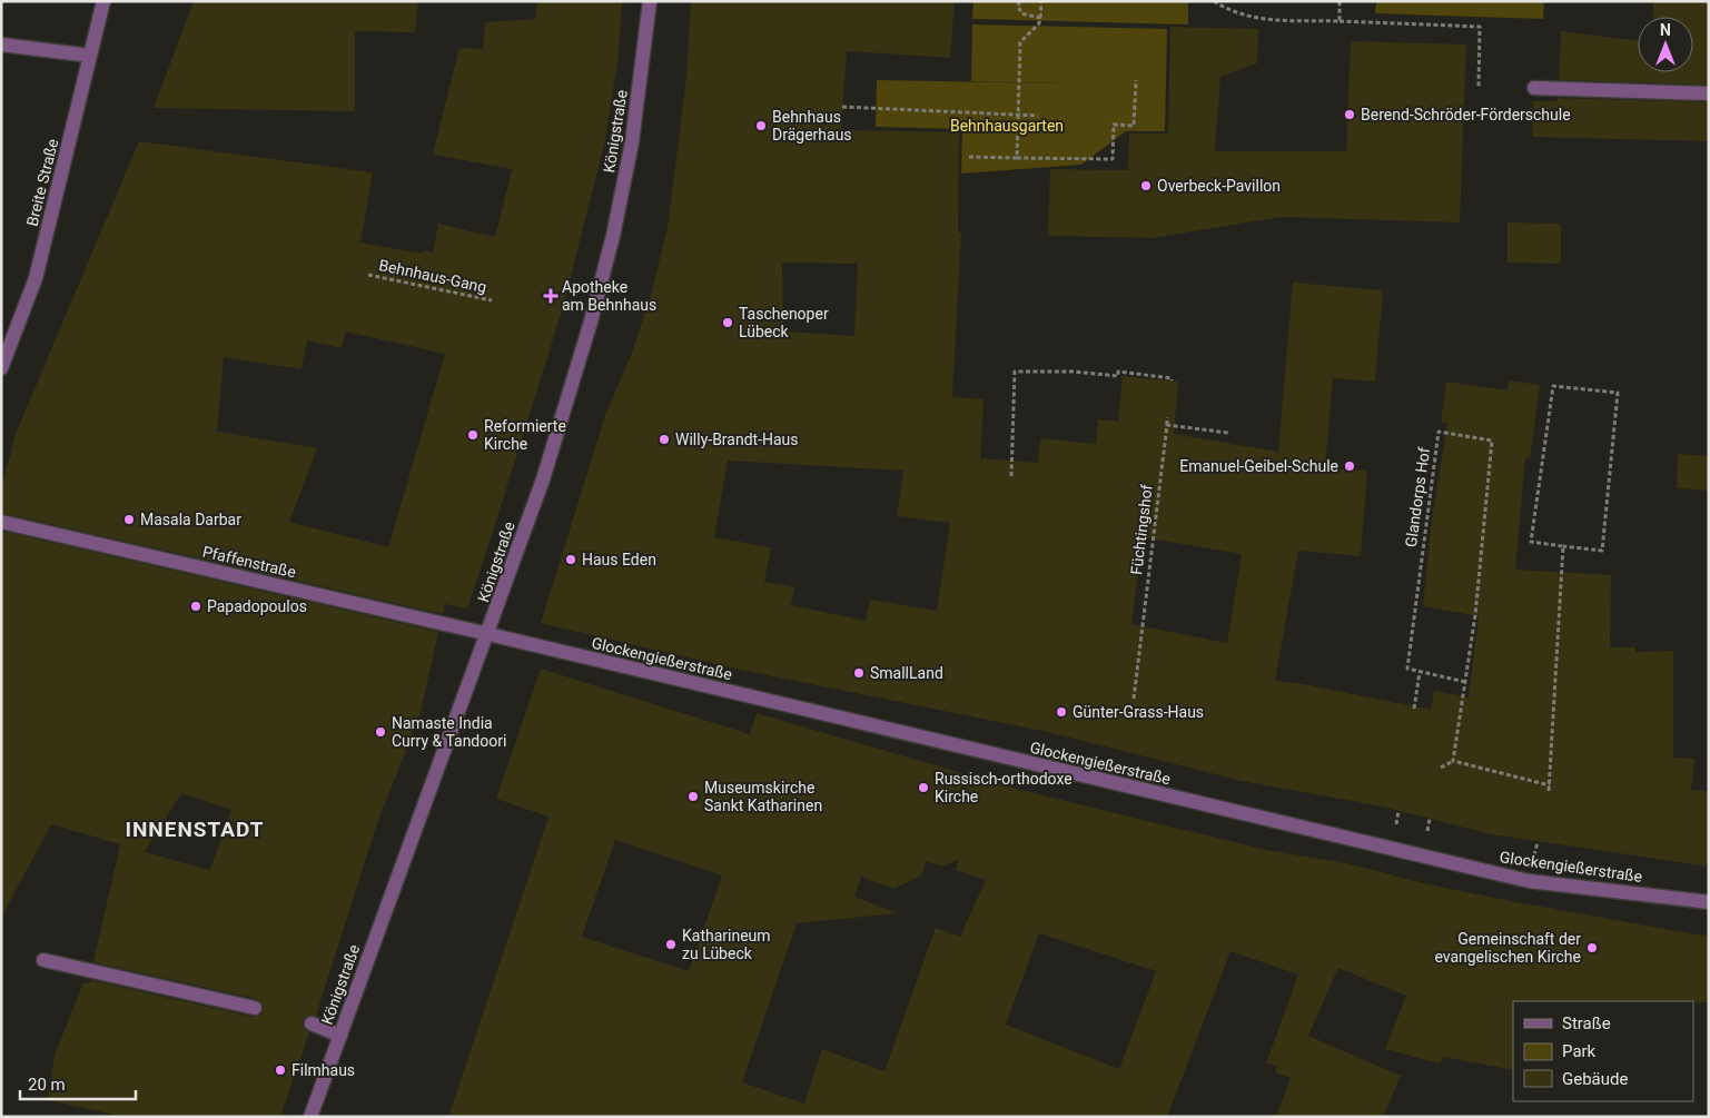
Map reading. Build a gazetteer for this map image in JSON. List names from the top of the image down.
{
  "streets": {
    "street": [
      "Königstraße",
      "Breite Straße",
      "Pfaffenstraße",
      "Glockengießerstraße"
    ],
    "path": ["Behnhaus-Gang", "Glandorps Hof", "Füchtingshof"]
  },
  "crossings": [
    ["Königstraße", "Pfaffenstraße"],
    ["Königstraße", "Glockengießerstraße"],
    ["Pfaffenstraße", "Glockengießerstraße"]
  ],
  "districts": ["INNENSTADT"],
  "parks": ["Behnhausgarten"],
  "places": {
    "other": [
      "Berend-Schröder-Förderschule",
      "Behnhaus Drägerhaus",
      "Overbeck-Pavillon",
      "Taschenoper Lübeck",
      "Reformierte Kirche",
      "Willy-Brandt-Haus",
      "Emanuel-Geibel-Schule",
      "Masala Darbar",
      "Haus Eden",
      "Papadopoulos",
      "SmallLand",
      "Günter-Grass-Haus",
      "Namaste India Curry & Tandoori",
      "Russisch-orthodoxe Kirche",
      "Museumskirche Sankt Katharinen",
      "Katharineum zu Lübeck",
      "Gemeinschaft der evangelischen Kirche",
      "Filmhaus"
    ],
    "health": ["Apotheke am Behnhaus"]
  },
  "legend": ["Straße", "Park", "Gebäude"],
  "scale_bar": "20 m",
  "north": "top"
}
